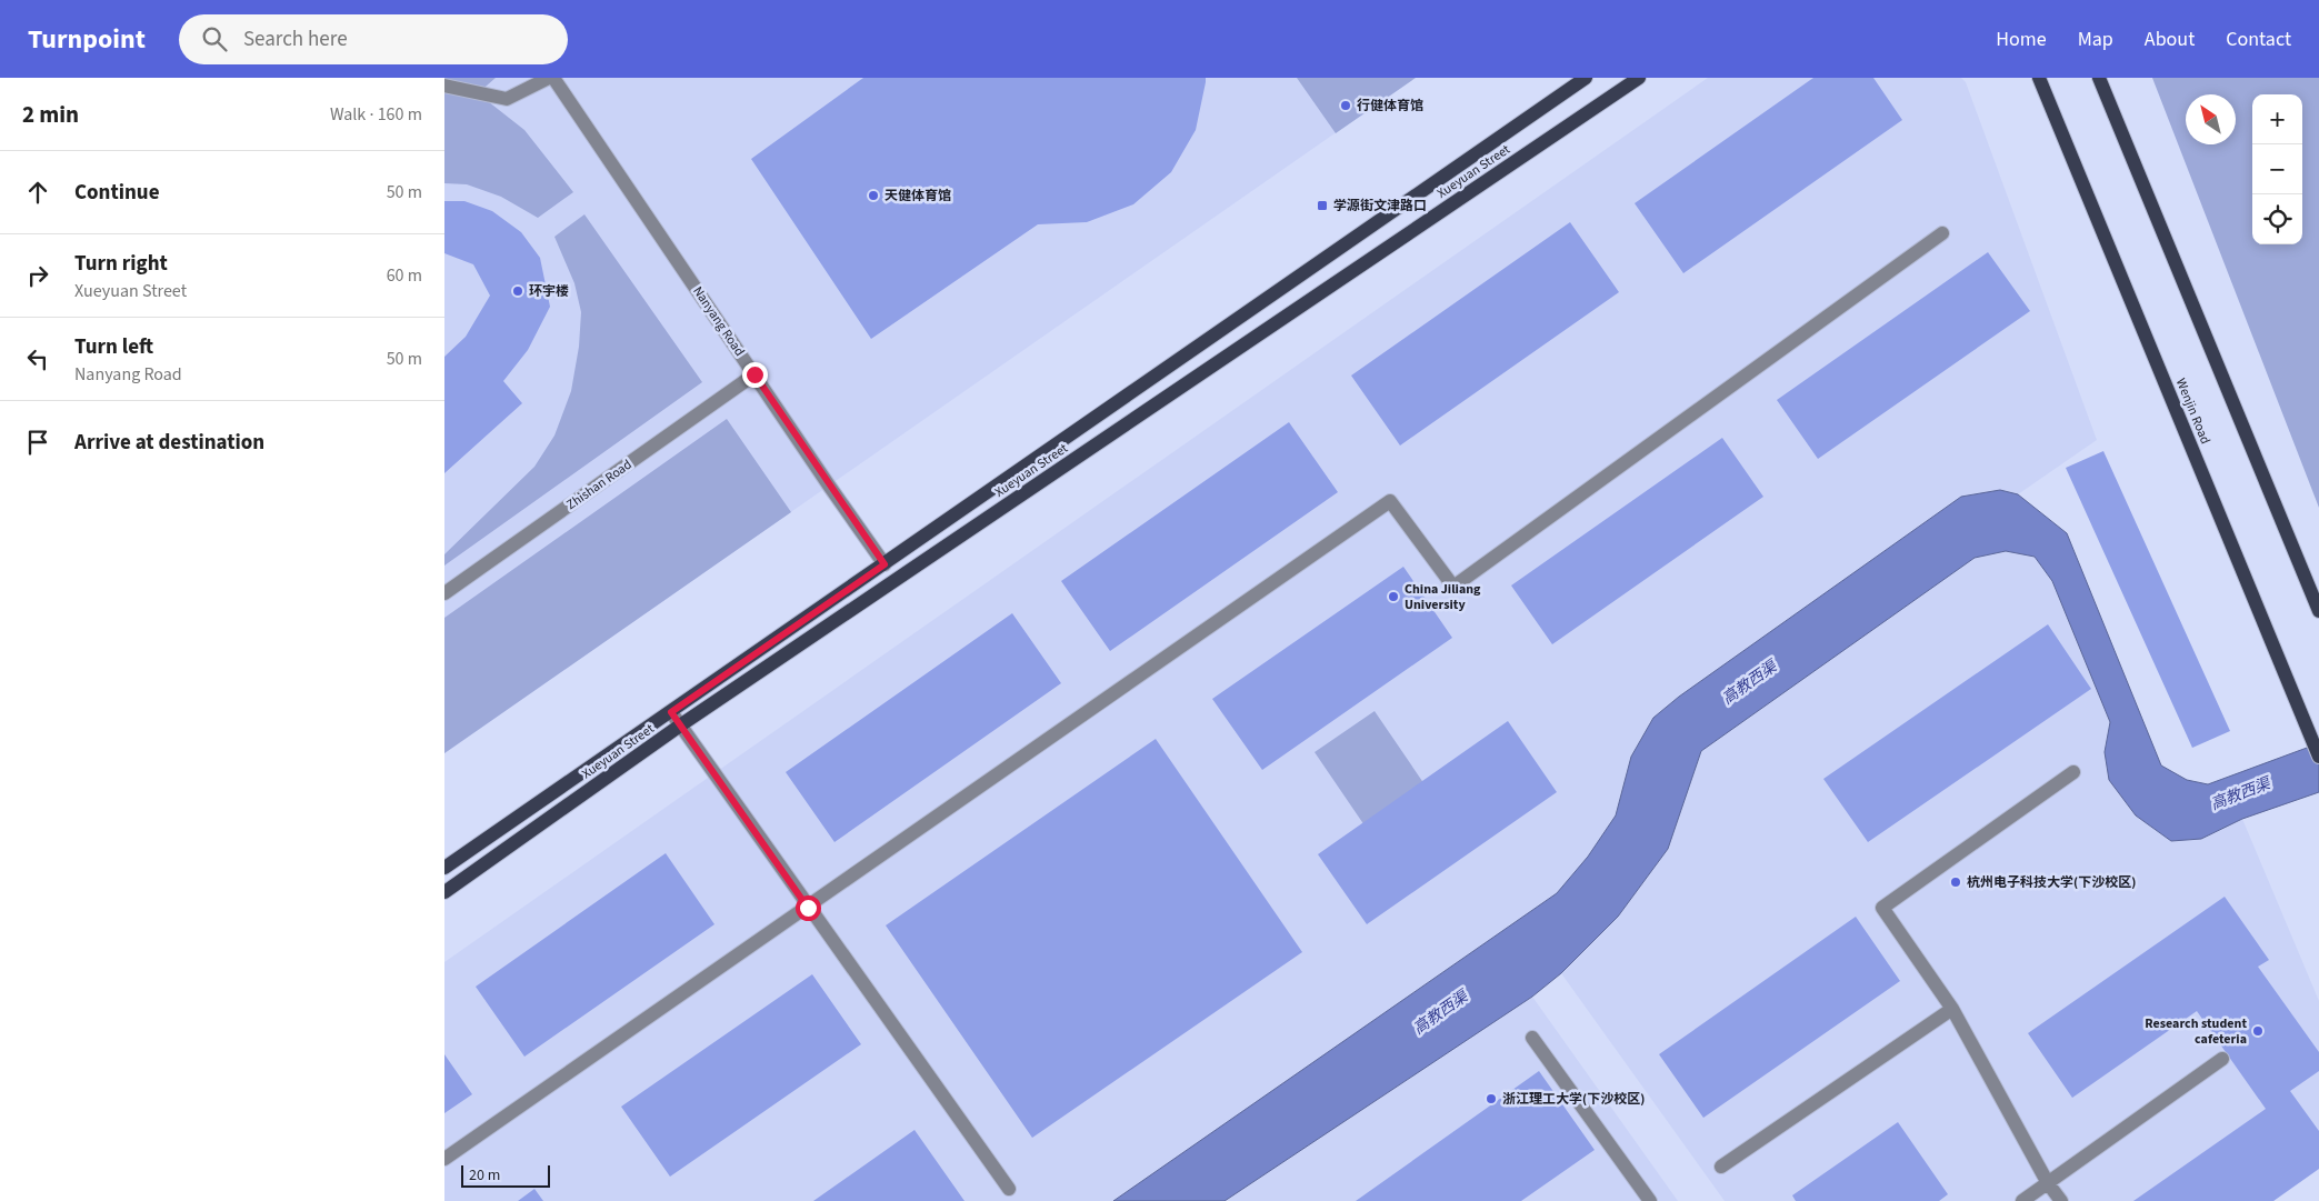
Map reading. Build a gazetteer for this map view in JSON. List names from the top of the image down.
{
  "streets": {
    "main road": ["Xueyuan Street", "Wenjin Road"],
    "street": ["Nanyang Road", "Zhishan Road"]
  },
  "crossings": [
    ["Xueyuan Street", "Nanyang Road"],
    ["Nanyang Road", "Zhishan Road"]
  ],
  "water": ["高教西渠"],
  "places": {
    "other": [
      "行健体育馆",
      "天健体育馆",
      "环宇楼",
      "China Jiliang University",
      "杭州电子科技大学(下沙校区)",
      "Research student cafeteria",
      "浙江理工大学(下沙校区)"
    ],
    "transit": ["学源街文津路口"]
  },
  "scale_bar": "20 m",
  "north": "top left",
  "page": {
    "header": "Turnpoint",
    "search": "Search here",
    "nav": [
      "Home",
      "Map",
      "About",
      "Contact"
    ],
    "heading": ["2 min", "Walk · 160 m"],
    "map_buttons": ["+", "−"],
    "list": [
      ["Continue", "50 m"],
      ["Turn right", "Xueyuan Street", "60 m"],
      ["Turn left", "Nanyang Road", "50 m"],
      "Arrive at destination"
    ],
    "scale": "20 m"
  }
}
